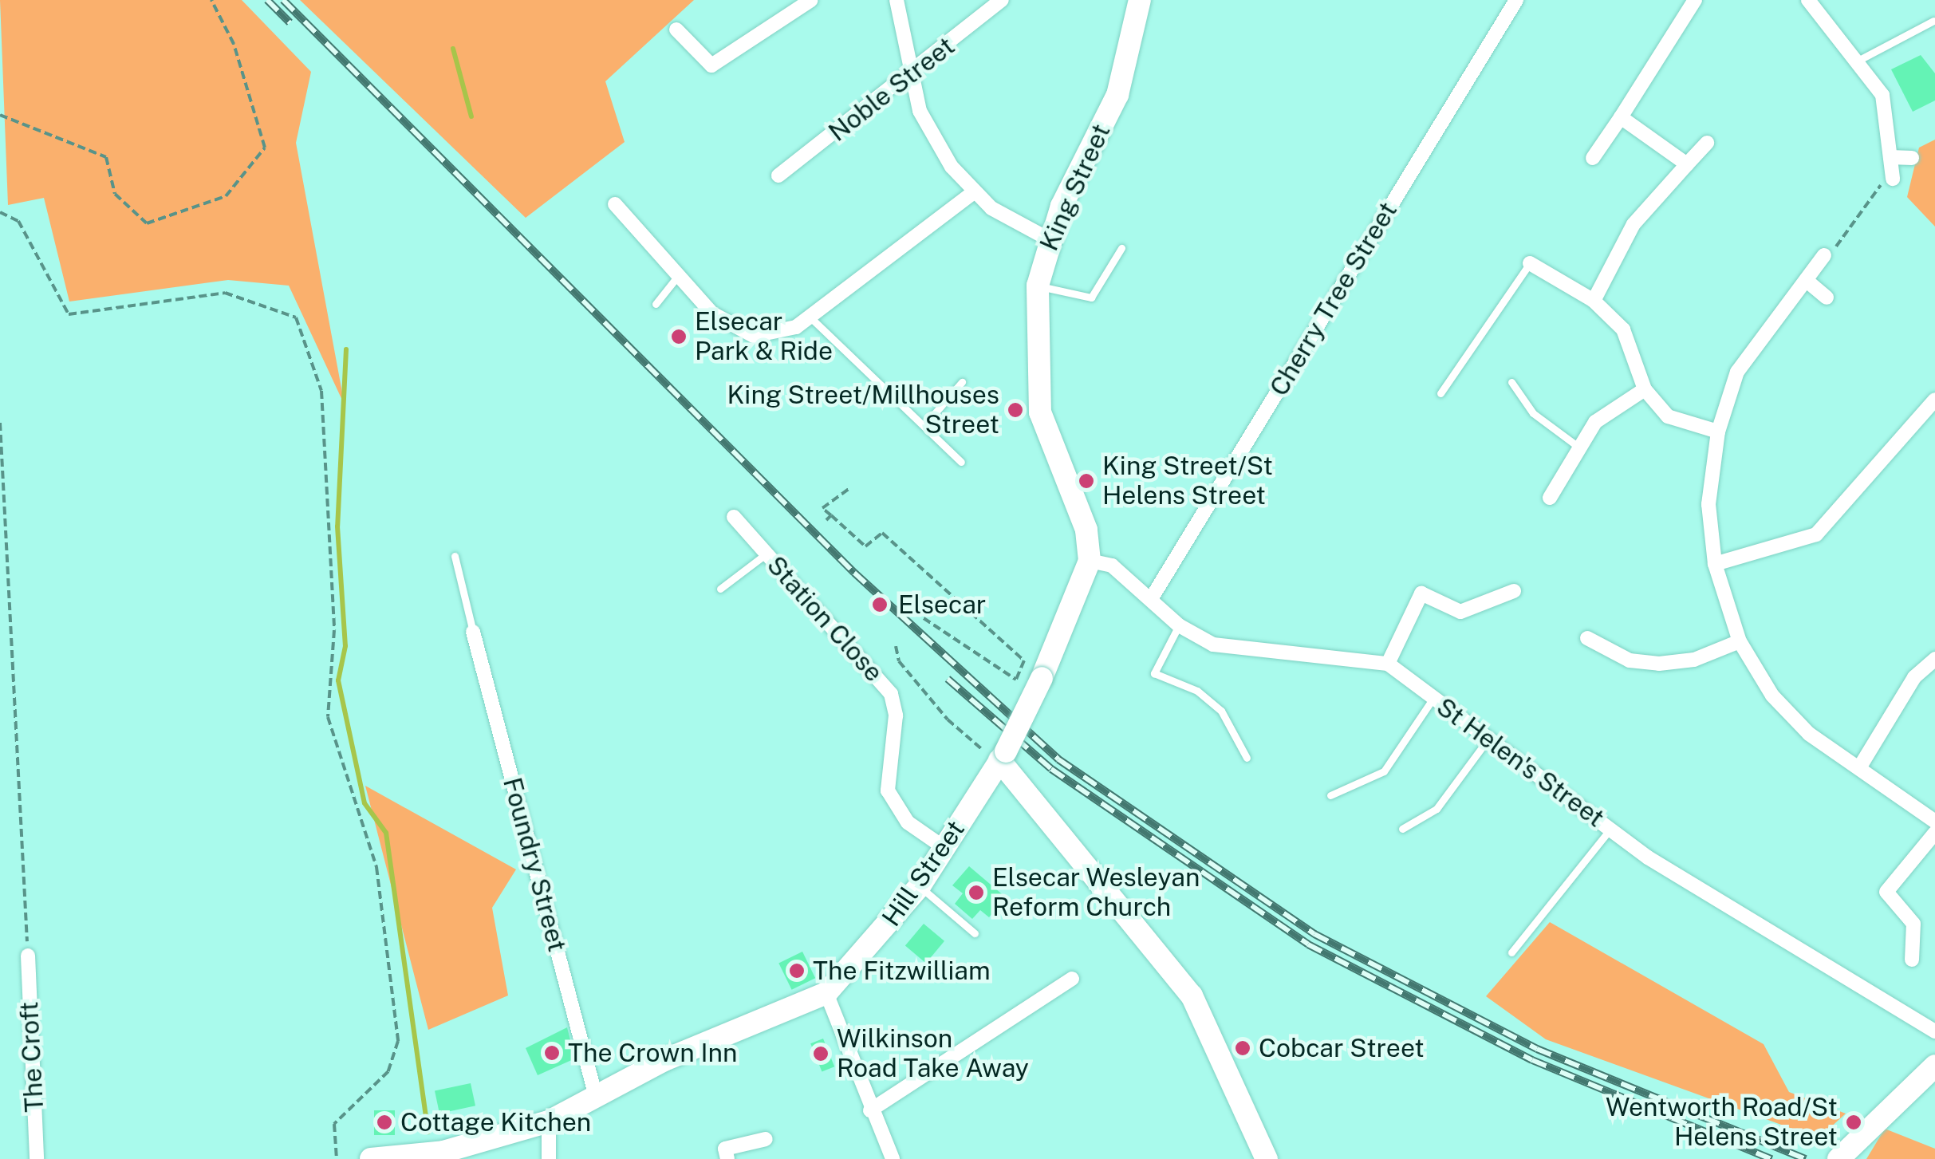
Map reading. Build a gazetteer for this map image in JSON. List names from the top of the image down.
{
  "streets": {
    "main road": ["King Street", "Hill Street"],
    "street": [
      "Noble Street",
      "Cherry Tree Street",
      "Station Close",
      "St Helen's Street",
      "Foundry Street",
      "The Croft"
    ]
  },
  "crossings": [
    ["King Street", "Hill Street"],
    ["Station Close", "Hill Street"],
    ["Foundry Street", "Hill Street"]
  ],
  "places": [
    "Elsecar Park & Ride",
    "King Street/Millhouses Street",
    "King Street/St Helens Street",
    "Elsecar",
    "Elsecar Wesleyan Reform Church",
    "The Fitzwilliam",
    "Cobcar Street",
    "The Crown Inn",
    "Wilkinson Road Take Away",
    "Cottage Kitchen",
    "Wentworth Road/St Helens Street"
  ]
}
